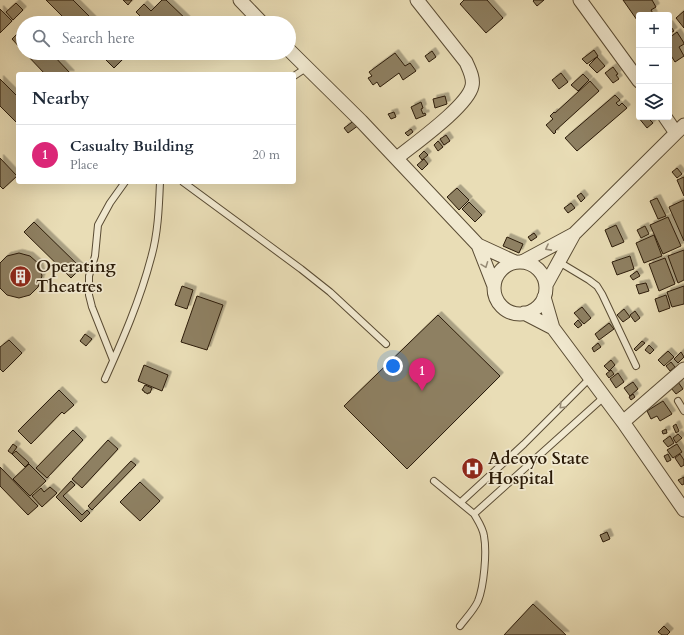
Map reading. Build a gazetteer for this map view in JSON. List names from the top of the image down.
{
  "places": {
    "building": ["Operating Theatres"],
    "hospital": ["Adeoyo State Hospital"]
  },
  "page": {
    "map_buttons": ["+", "−"],
    "search": "Search here",
    "heading": "Nearby",
    "list": [
      {
        "mark": "1",
        "name": "Casualty Building",
        "note": "Place",
        "value": "20 m"
      }
    ],
    "pins": "1"
  }
}
